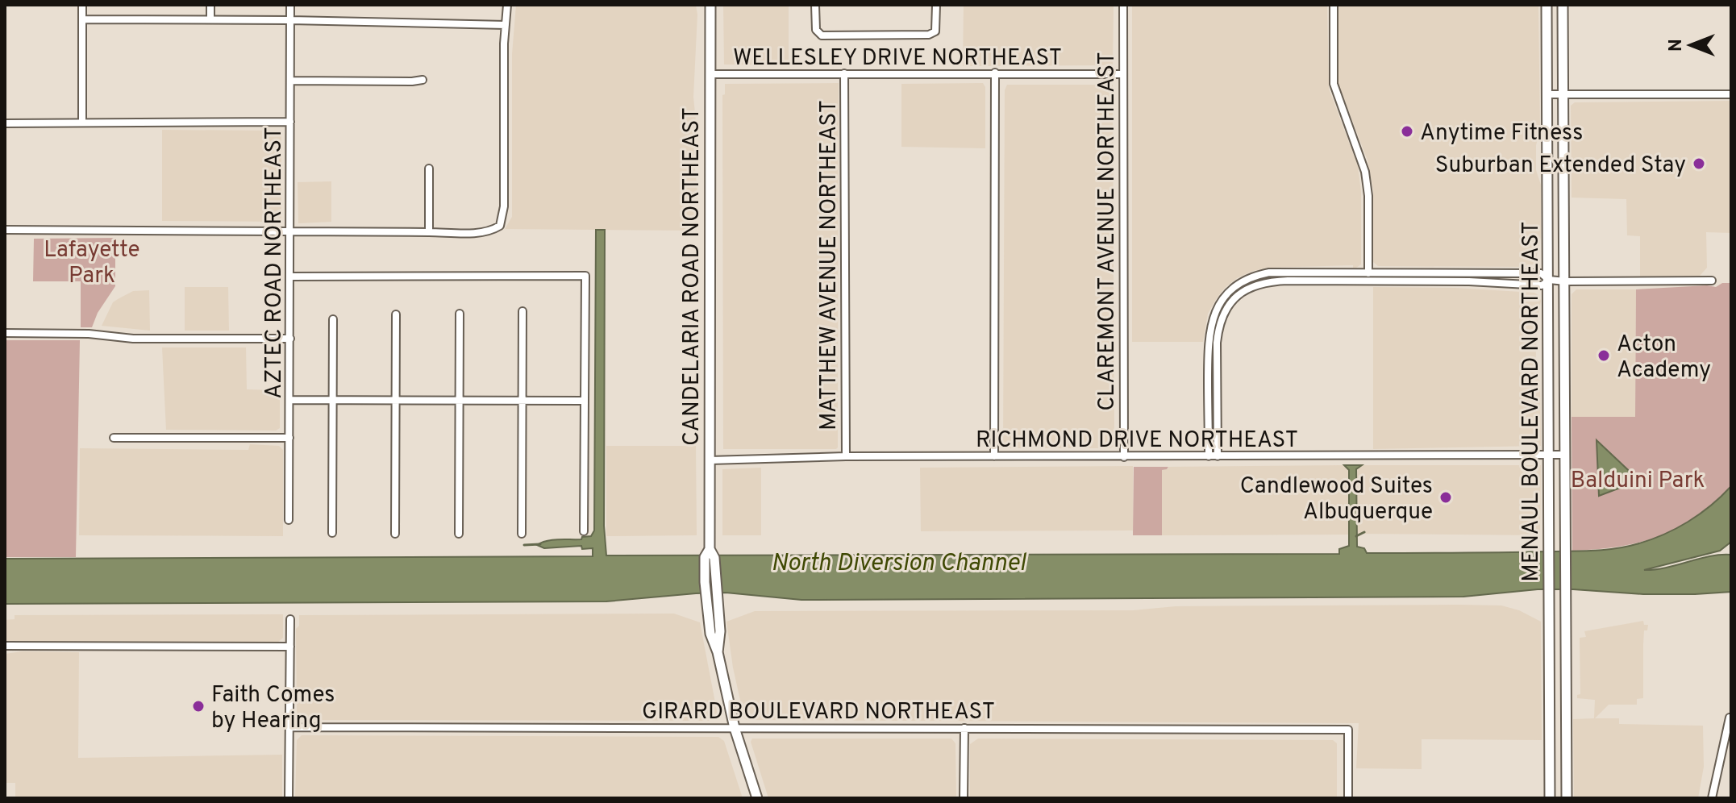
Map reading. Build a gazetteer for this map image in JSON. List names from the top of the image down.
{
  "streets": {
    "main road": ["CANDELARIA ROAD NORTHEAST", "MENAUL BOULEVARD NORTHEAST"],
    "street": [
      "WELLESLEY DRIVE NORTHEAST",
      "CLAREMONT AVENUE NORTHEAST",
      "AZTEC ROAD NORTHEAST",
      "MATTHEW AVENUE NORTHEAST",
      "RICHMOND DRIVE NORTHEAST",
      "GIRARD BOULEVARD NORTHEAST"
    ]
  },
  "crossings": [
    ["WELLESLEY DRIVE NORTHEAST", "CLAREMONT AVENUE NORTHEAST"],
    ["WELLESLEY DRIVE NORTHEAST", "MATTHEW AVENUE NORTHEAST"],
    ["WELLESLEY DRIVE NORTHEAST", "CANDELARIA ROAD NORTHEAST"],
    ["CLAREMONT AVENUE NORTHEAST", "RICHMOND DRIVE NORTHEAST"],
    ["MATTHEW AVENUE NORTHEAST", "RICHMOND DRIVE NORTHEAST"],
    ["CANDELARIA ROAD NORTHEAST", "RICHMOND DRIVE NORTHEAST"],
    ["CANDELARIA ROAD NORTHEAST", "GIRARD BOULEVARD NORTHEAST"],
    ["MENAUL BOULEVARD NORTHEAST", "RICHMOND DRIVE NORTHEAST"]
  ],
  "water": ["North Diversion Channel"],
  "parks": ["Lafayette Park", "Balduini Park"],
  "places": [
    "Anytime Fitness",
    "Suburban Extended Stay",
    "Acton Academy",
    "Candlewood Suites Albuquerque",
    "Faith Comes by Hearing"
  ],
  "north": "left"
}
